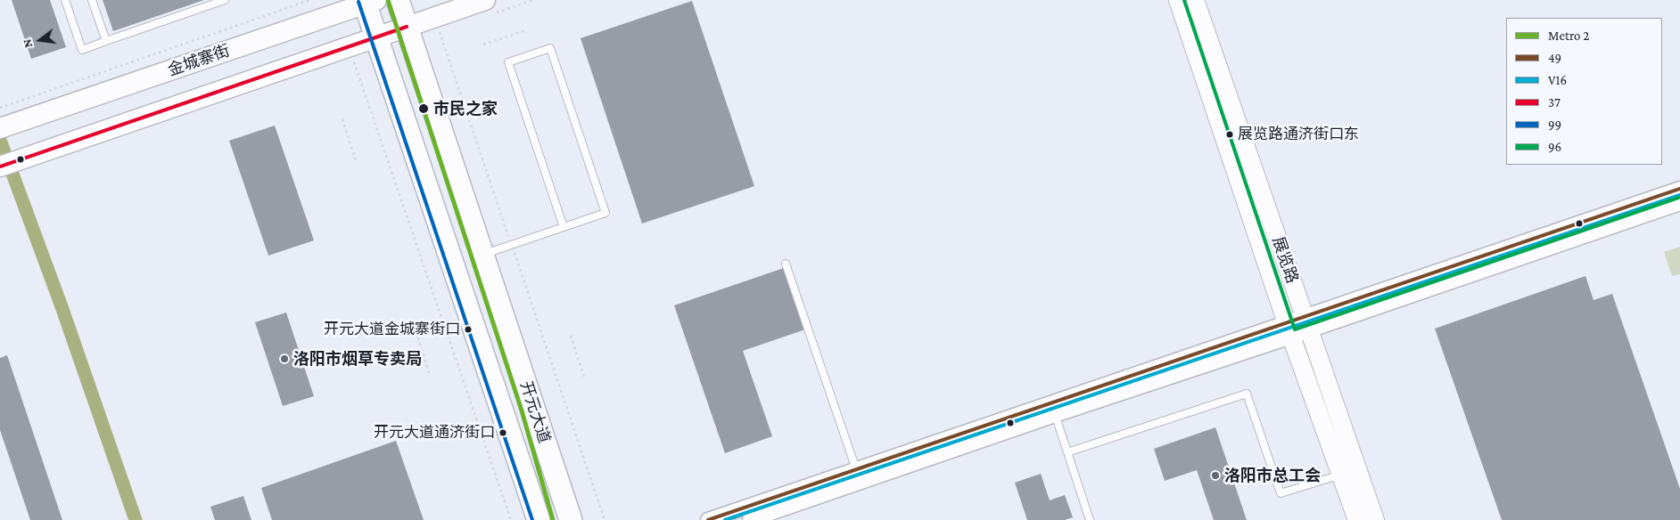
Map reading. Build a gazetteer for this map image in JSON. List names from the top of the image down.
{
  "streets": {
    "main road": ["金城寨街", "开元大道"],
    "street": ["展览路"]
  },
  "crossings": [
    ["金城寨街", "开元大道"]
  ],
  "places": [
    "市民之家",
    "展览路通济街口东",
    "开元大道金城寨街口",
    "洛阳市烟草专卖局",
    "开元大道通济街口",
    "洛阳市总工会"
  ],
  "lines": [
    "metro line 2",
    "transit line 96",
    "transit line 99",
    "transit line 37",
    "transit line 49",
    "transit line V16"
  ],
  "legend": [
    "Metro 2",
    "49",
    "V16",
    "37",
    "99",
    "96"
  ],
  "north": "left"
}
